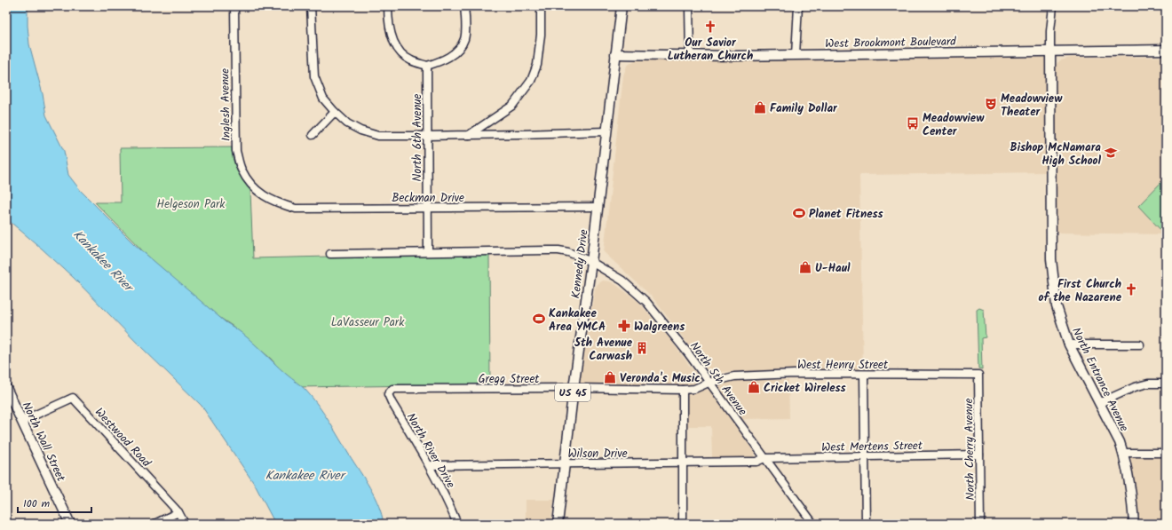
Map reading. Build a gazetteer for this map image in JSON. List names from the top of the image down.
{
  "streets": {
    "main road": [
      "West Brookmont Boulevard",
      "Kennedy Drive",
      "North Entrance Avenue",
      "US 45",
      "North Wall Street"
    ],
    "street": [
      "Inglesh Avenue",
      "North 6th Avenue",
      "Beckman Drive",
      "West Henry Street",
      "Gregg Street",
      "North 5th Avenue",
      "Westwood Road",
      "West Mertens Street",
      "North Cherry Avenue",
      "North River Drive",
      "Wilson Drive"
    ]
  },
  "crossings": [
    ["West Brookmont Boulevard", "Kennedy Drive"],
    ["West Brookmont Boulevard", "North Entrance Avenue"],
    ["Inglesh Avenue", "Beckman Drive"],
    ["North 6th Avenue", "Beckman Drive"],
    ["North 6th Avenue", "North 5th Avenue"],
    ["Beckman Drive", "Kennedy Drive"],
    ["Kennedy Drive", "Gregg Street"],
    ["Kennedy Drive", "North 5th Avenue"],
    ["Kennedy Drive", "Wilson Drive"],
    ["West Henry Street", "Gregg Street"],
    ["West Henry Street", "North 5th Avenue"],
    ["West Henry Street", "North Cherry Avenue"],
    ["Gregg Street", "North 5th Avenue"],
    ["Gregg Street", "North River Drive"],
    ["North 5th Avenue", "West Mertens Street"],
    ["North 5th Avenue", "Wilson Drive"],
    ["Westwood Road", "North Wall Street"],
    ["West Mertens Street", "North Cherry Avenue"],
    ["West Mertens Street", "Wilson Drive"],
    ["North River Drive", "Wilson Drive"]
  ],
  "water": ["Kankakee River"],
  "parks": ["Helgeson Park", "LaVasseur Park"],
  "places": {
    "church": ["Our Savior Lutheran Church", "First Church of the Nazarene"],
    "theatre": ["Meadowview Theater"],
    "shop": [
      "Family Dollar",
      "U-Haul",
      "Veronda's Music",
      "Cricket Wireless"
    ],
    "bus stop": ["Meadowview Center"],
    "school or university": ["Bishop McNamara High School"],
    "sports": ["Planet Fitness", "Kankakee Area YMCA"],
    "pharmacy": ["Walgreens"],
    "building": ["5th Avenue Carwash"]
  },
  "scale_bar": "100 m"
}
